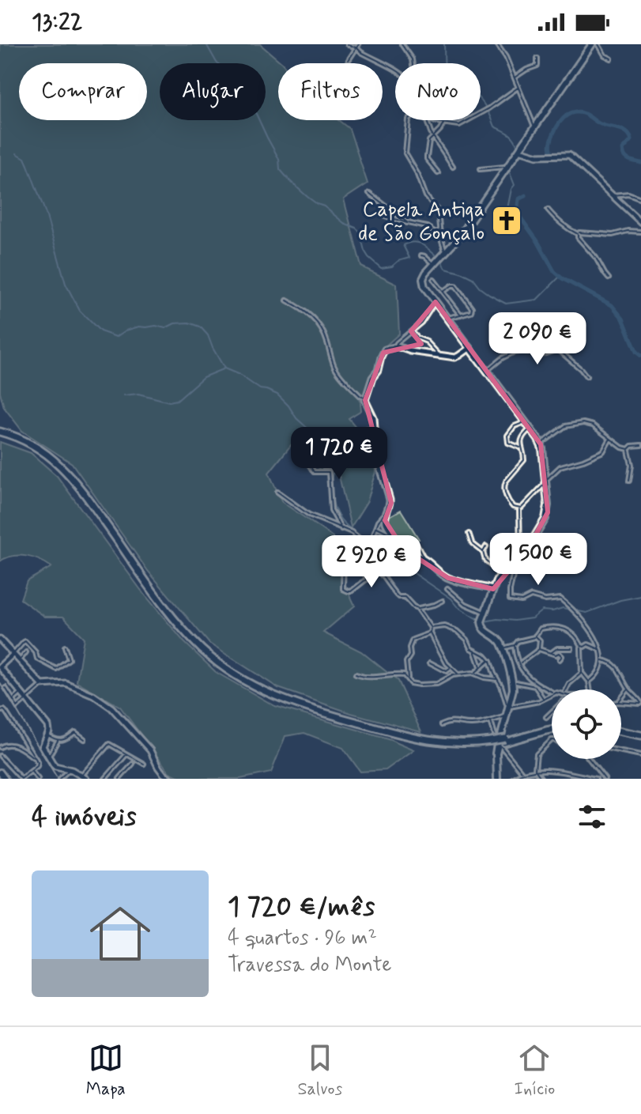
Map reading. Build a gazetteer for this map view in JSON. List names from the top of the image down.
{
  "places": {
    "church": ["Capela Antiga de São Gonçalo"]
  },
  "page": {
    "status": "13:22",
    "chip": [
      "Comprar",
      "Alugar",
      "Filtros",
      "Novo"
    ],
    "price": [
      "2 090 €",
      "1 720 €",
      "1 500 €",
      "2 920 €"
    ],
    "heading": "4 imóveis",
    "list": [
      {
        "name": "1 720 €/mês",
        "note": "4 quartos · 96 m² · Travessa do Monte"
      }
    ],
    "tabs": ["Mapa", "Salvos", "Início"]
  }
}
